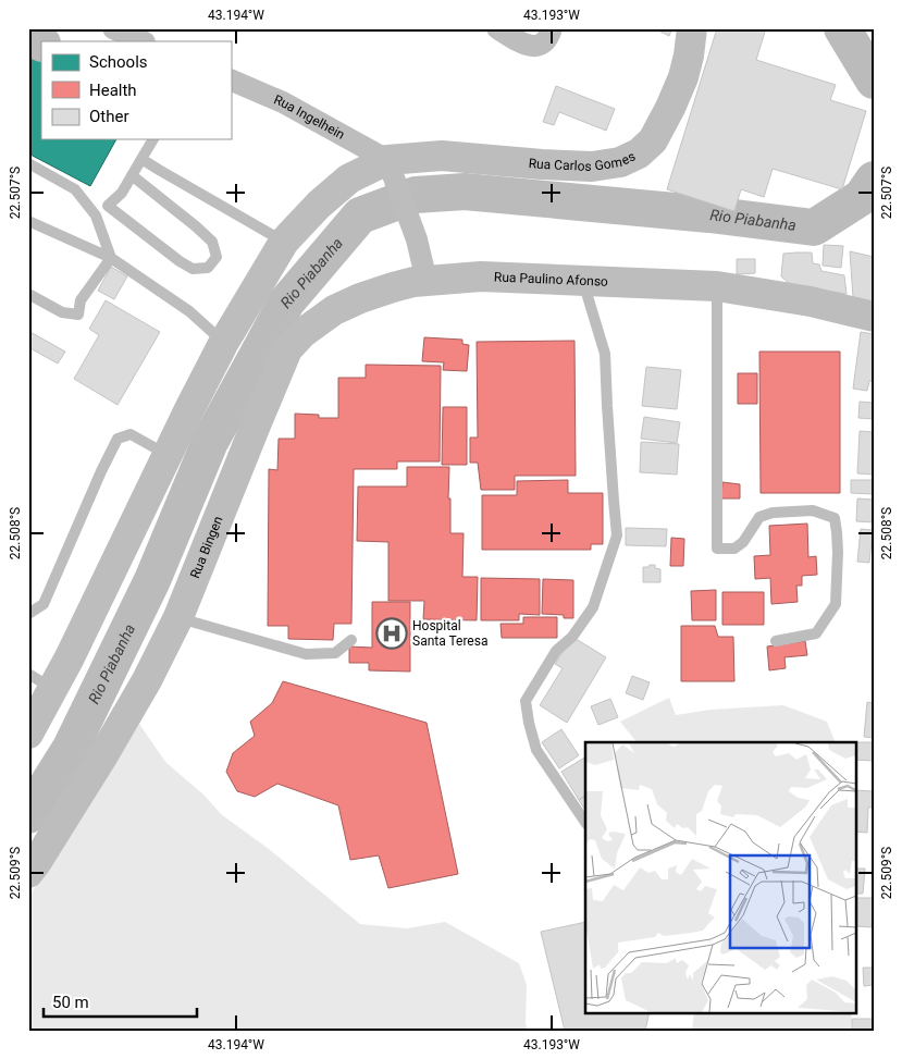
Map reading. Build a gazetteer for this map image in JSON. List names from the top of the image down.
{
  "streets": {
    "main road": ["Rua Carlos Gomes", "Rua Paulino Afonso", "Rua Bingen"],
    "street": ["Rua Ingelhein"]
  },
  "crossings": [
    ["Rua Ingelhein", "Rua Carlos Gomes"],
    ["Rua Paulino Afonso", "Rua Bingen"]
  ],
  "water": ["Rio Piabanha"],
  "places": {
    "hospital": ["Hospital Santa Teresa"]
  },
  "legend": ["Schools", "Health", "Other"],
  "scale_bar": "50 m",
  "coordinates": [
    "43.194°W",
    "43.193°W",
    "22.507°S",
    "22.508°S",
    "22.509°S"
  ]
}
